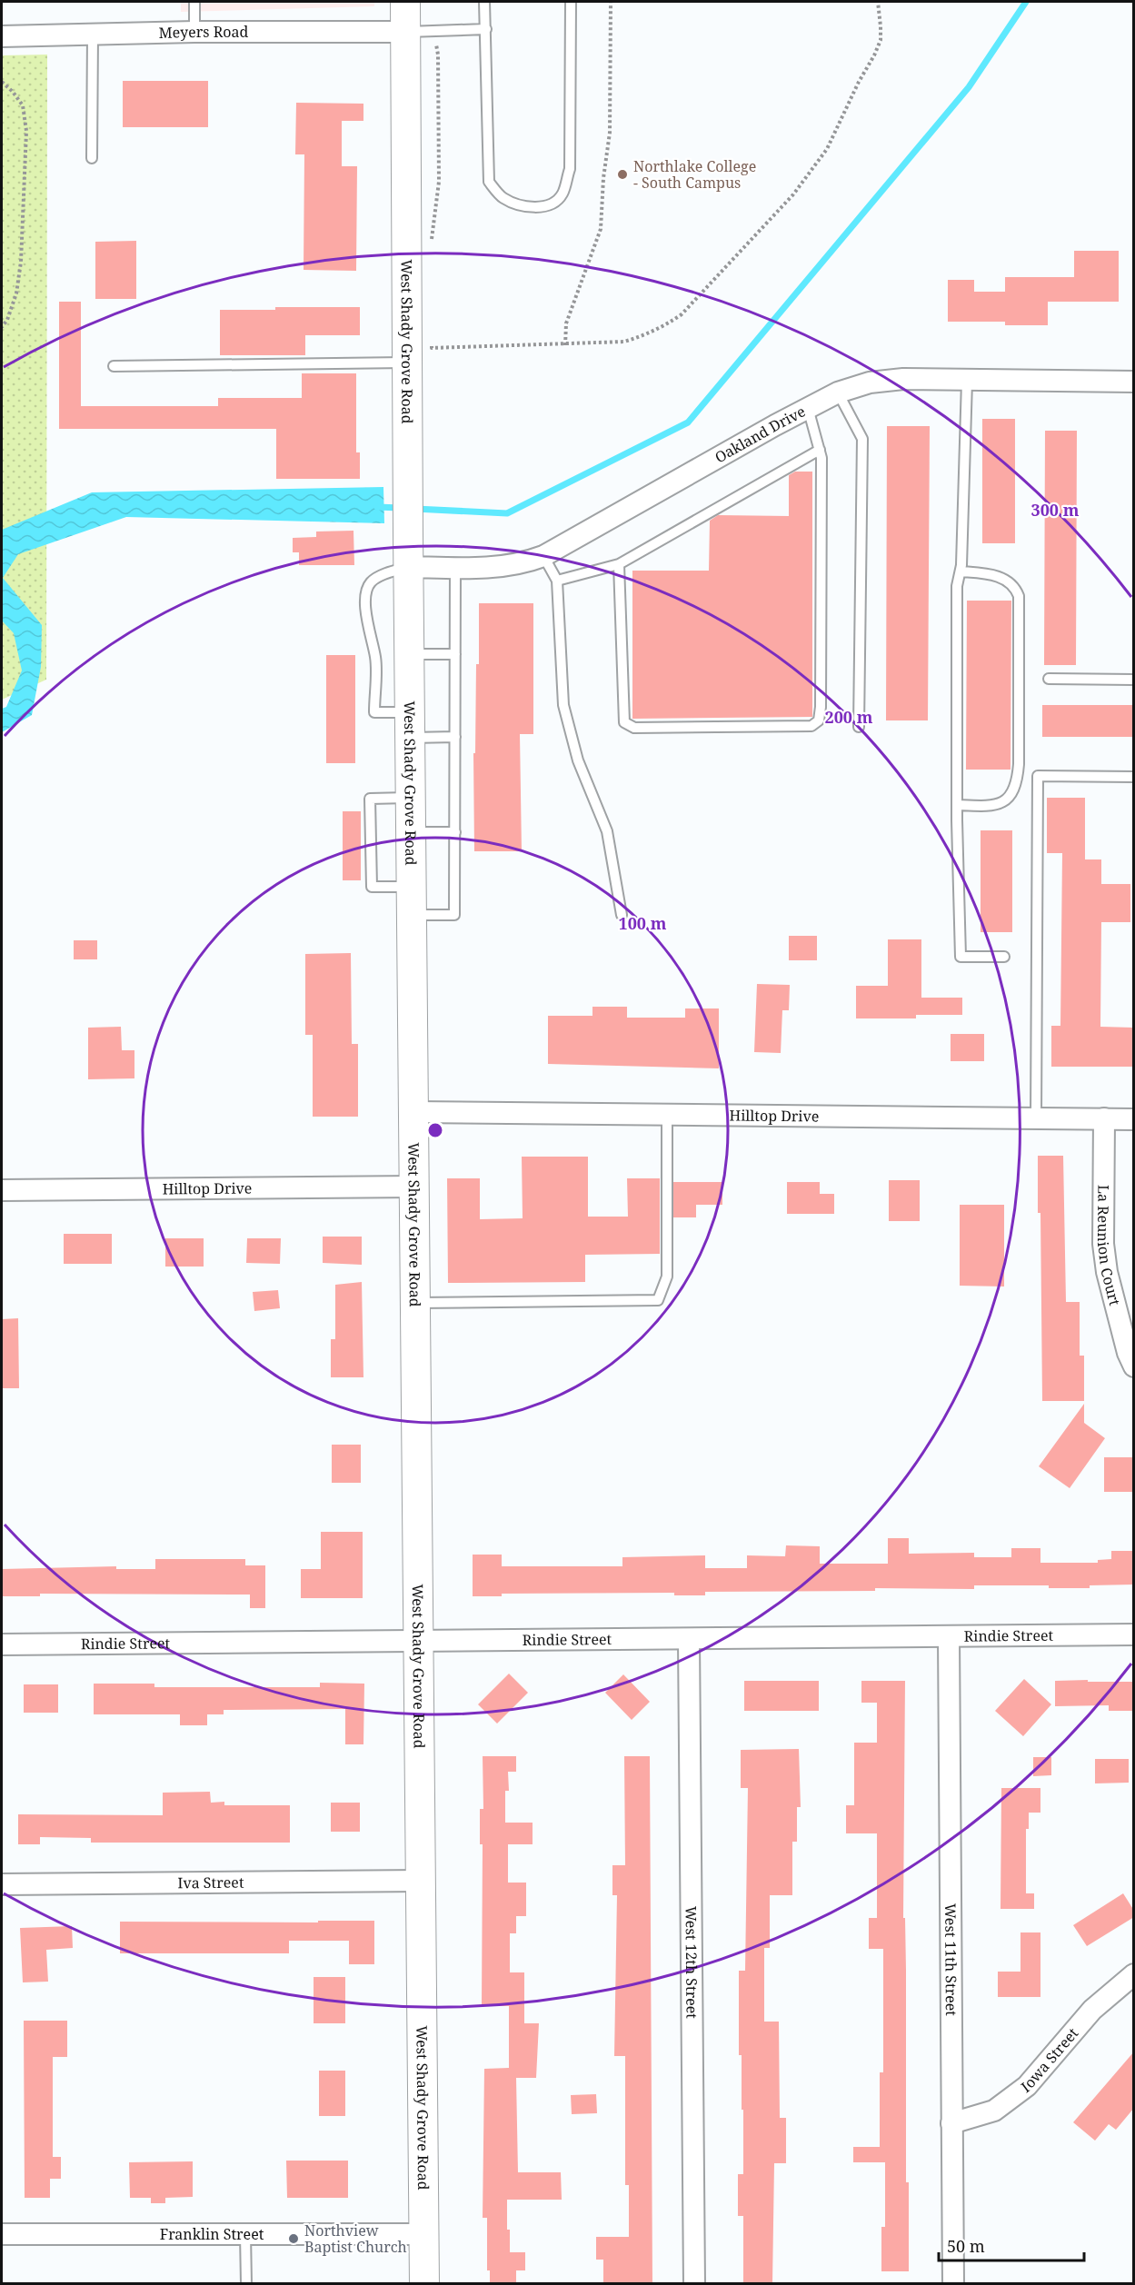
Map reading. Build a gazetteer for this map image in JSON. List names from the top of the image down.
{
  "streets": {
    "main road": ["West Shady Grove Road"],
    "street": [
      "Meyers Road",
      "Oakland Drive",
      "Hilltop Drive",
      "La Reunion Court",
      "Rindie Street",
      "Iva Street",
      "West 11th Street",
      "West 12th Street",
      "Iowa Street",
      "Franklin Street"
    ]
  },
  "crossings": [
    ["Meyers Road", "West Shady Grove Road"],
    ["West Shady Grove Road", "Oakland Drive"],
    ["West Shady Grove Road", "Hilltop Drive"],
    ["West Shady Grove Road", "Rindie Street"],
    ["West Shady Grove Road", "Iva Street"],
    ["West Shady Grove Road", "Franklin Street"],
    ["Hilltop Drive", "La Reunion Court"],
    ["Rindie Street", "West 11th Street"],
    ["Rindie Street", "West 12th Street"],
    ["West 11th Street", "Iowa Street"]
  ],
  "places": ["Northlake College - South Campus", "Northview Baptist Church"],
  "scale_bar": "50 m",
  "rings": ["300 m", "200 m", "100 m"]
}
